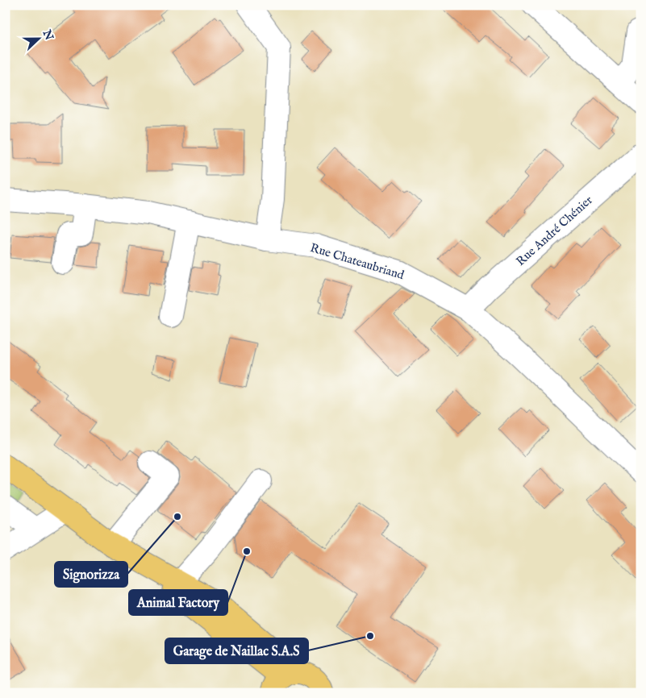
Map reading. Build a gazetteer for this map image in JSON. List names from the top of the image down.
{
  "streets": {
    "street": ["Rue André Chénier", "Rue Chateaubriand"]
  },
  "crossings": [
    ["Rue André Chénier", "Rue Chateaubriand"]
  ],
  "places": ["Signorizza", "Animal Factory", "Garage de Naillac S.A.S"],
  "north": "right"
}
